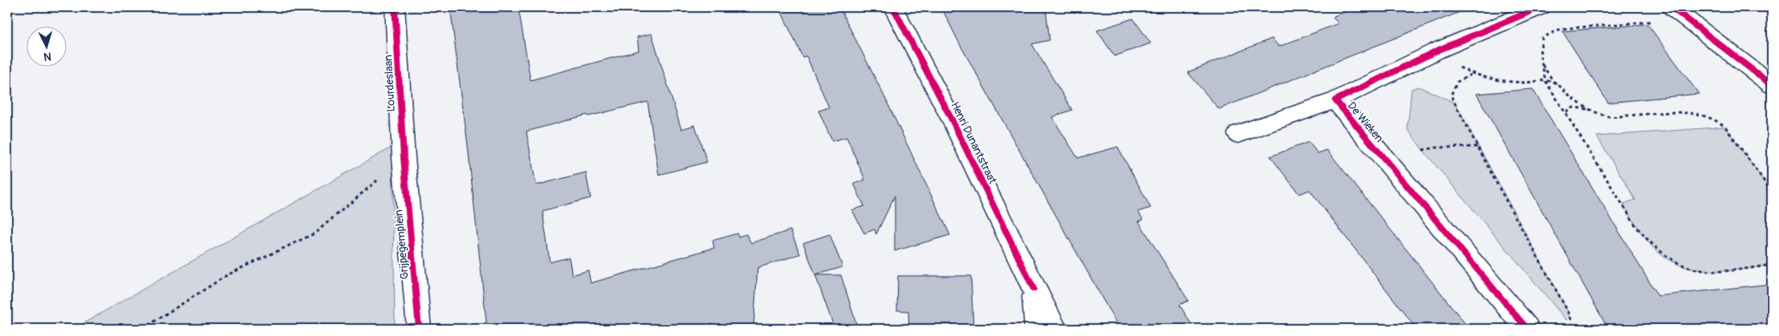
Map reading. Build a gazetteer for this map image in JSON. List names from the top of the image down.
{
  "streets": {
    "street": [
      "Lourdeslaan",
      "De Wieken",
      "Henri Dunantstraat",
      "Grijpegemplein"
    ]
  },
  "crossings": [
    ["Lourdeslaan", "Grijpegemplein"]
  ],
  "north": "bottom"
}
